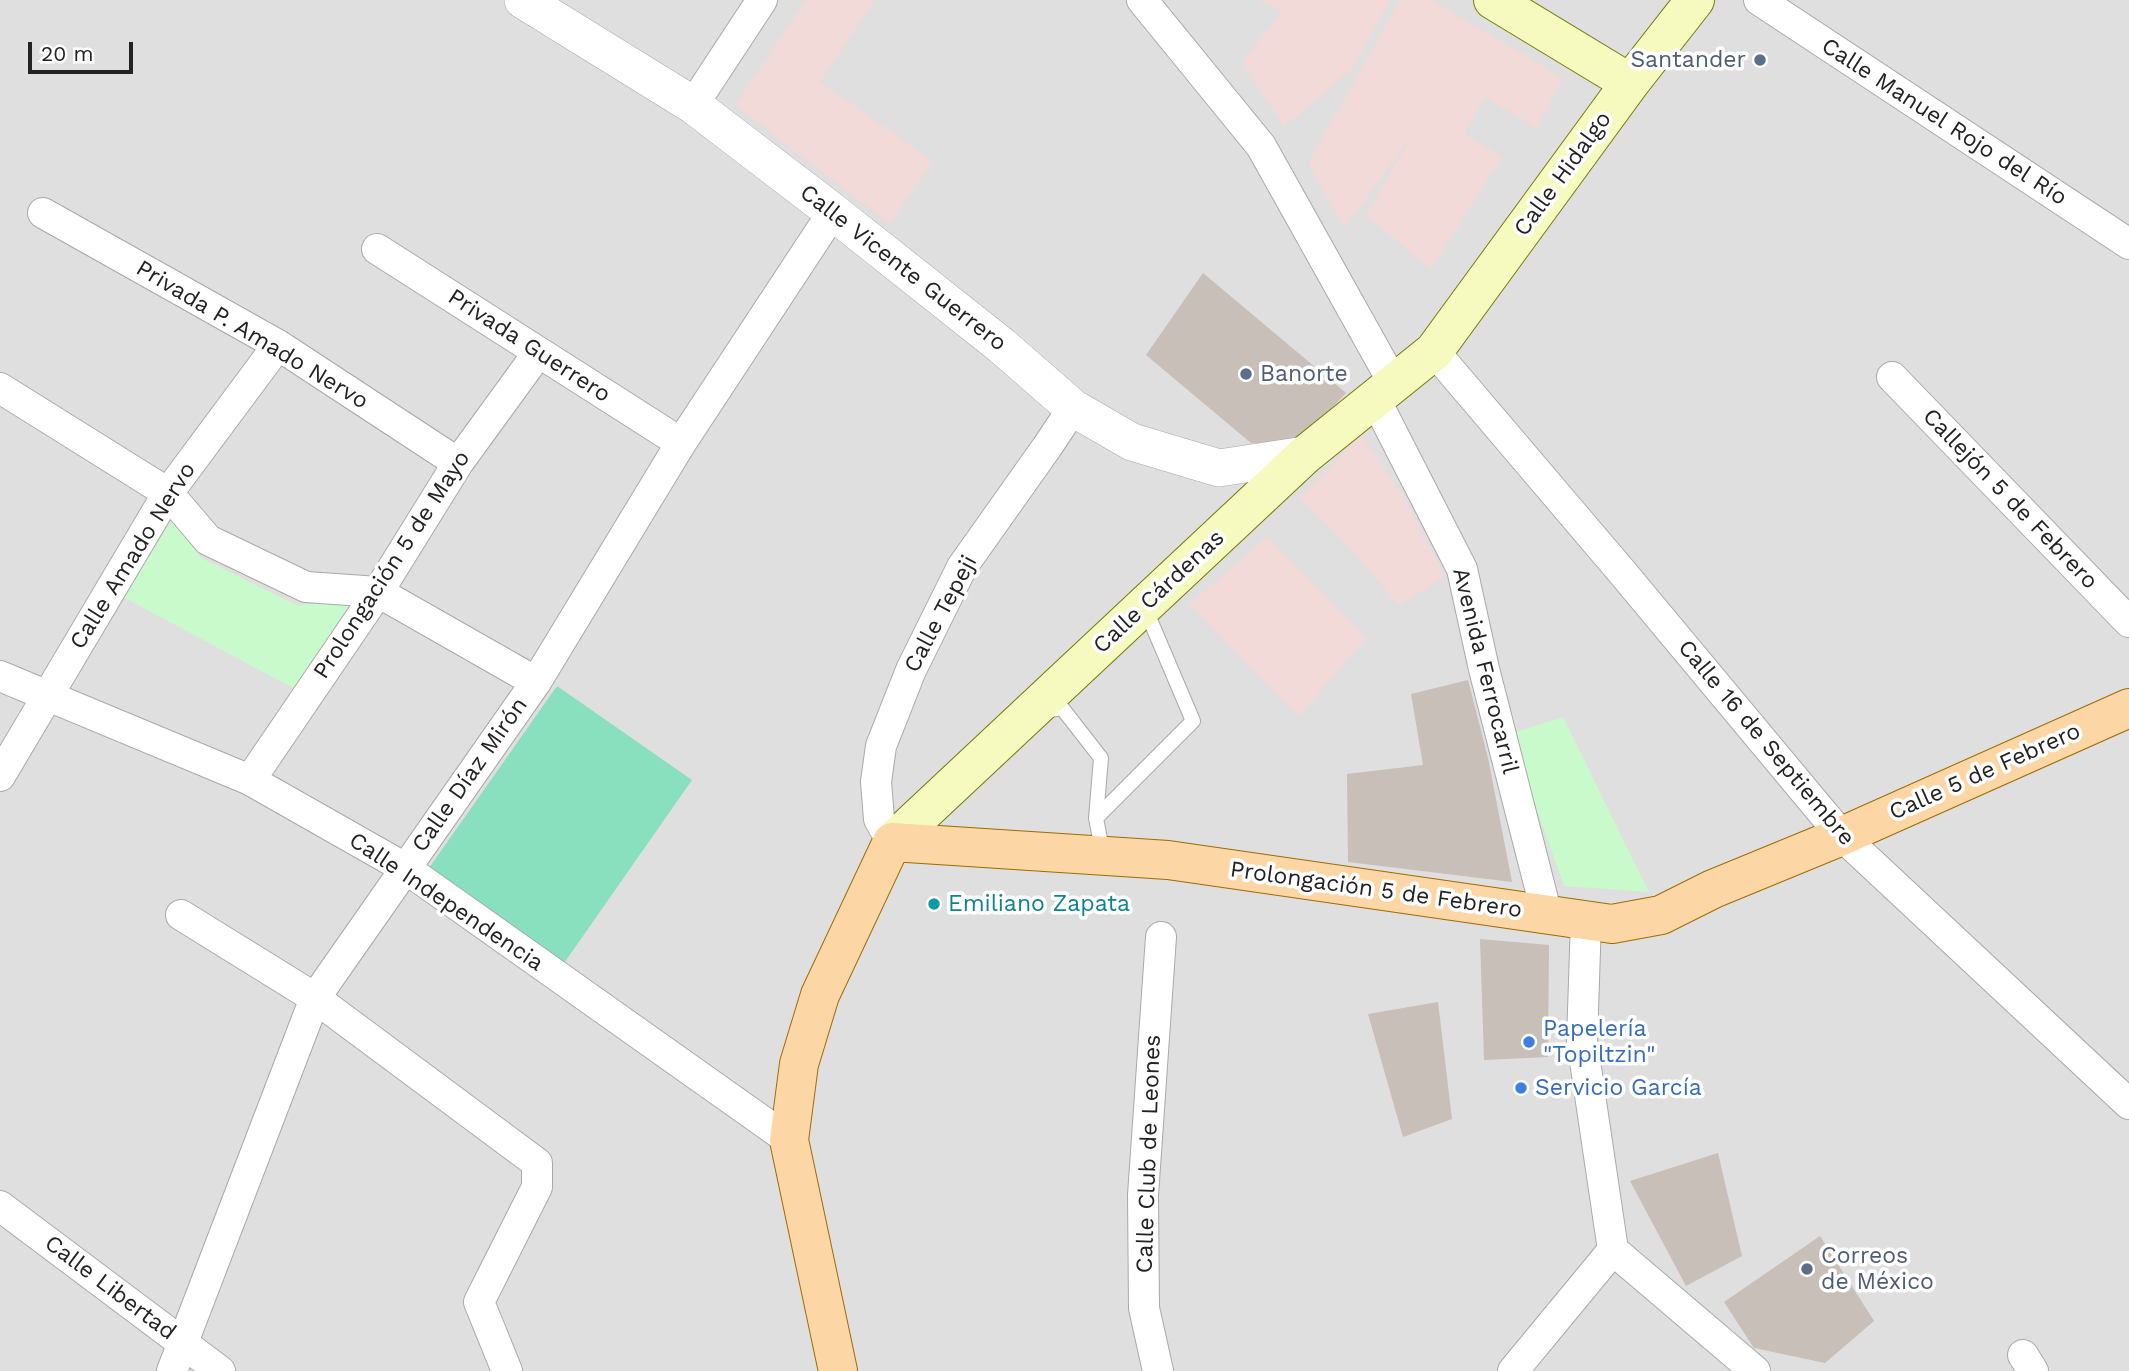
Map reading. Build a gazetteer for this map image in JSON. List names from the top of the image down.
{
  "streets": {
    "main road": [
      "Calle Hidalgo",
      "Calle Cárdenas",
      "Calle 5 de Febrero",
      "Prolongación 5 de Febrero"
    ],
    "street": [
      "Calle Manuel Rojo del Río",
      "Calle Vicente Guerrero",
      "Privada P. Amado Nervo",
      "Privada Guerrero",
      "Callejón 5 de Febrero",
      "Calle Amado Nervo",
      "Prolongación 5 de Mayo",
      "Calle Tepeji",
      "Avenida Ferrocarril",
      "Calle 16 de Septiembre",
      "Calle Díaz Mirón",
      "Calle Independencia",
      "Calle Club de Leones",
      "Calle Libertad"
    ]
  },
  "crossings": [
    ["Calle Hidalgo", "Calle Cárdenas"],
    ["Calle Hidalgo", "Calle 16 de Septiembre"],
    ["Calle Vicente Guerrero", "Calle Cárdenas"],
    ["Calle Vicente Guerrero", "Calle Tepeji"],
    ["Calle Vicente Guerrero", "Calle Díaz Mirón"],
    ["Privada P. Amado Nervo", "Calle Amado Nervo"],
    ["Privada P. Amado Nervo", "Prolongación 5 de Mayo"],
    ["Privada Guerrero", "Prolongación 5 de Mayo"],
    ["Privada Guerrero", "Calle Díaz Mirón"],
    ["Calle Amado Nervo", "Calle Independencia"],
    ["Prolongación 5 de Mayo", "Calle Independencia"],
    ["Calle Cárdenas", "Calle Tepeji"],
    ["Calle Cárdenas", "Avenida Ferrocarril"],
    ["Calle Cárdenas", "Calle 16 de Septiembre"],
    ["Calle Cárdenas", "Prolongación 5 de Febrero"],
    ["Calle Tepeji", "Prolongación 5 de Febrero"],
    ["Avenida Ferrocarril", "Prolongación 5 de Febrero"],
    ["Calle 16 de Septiembre", "Calle 5 de Febrero"],
    ["Calle 16 de Septiembre", "Prolongación 5 de Febrero"],
    ["Calle 5 de Febrero", "Prolongación 5 de Febrero"],
    ["Calle Díaz Mirón", "Calle Independencia"],
    ["Calle Díaz Mirón", "Calle Libertad"]
  ],
  "places": [
    "Santander",
    "Banorte",
    "Emiliano Zapata",
    "Papelería \"Topiltzin\"",
    "Servicio García",
    "Correos de México"
  ],
  "scale_bar": "20 m"
}
